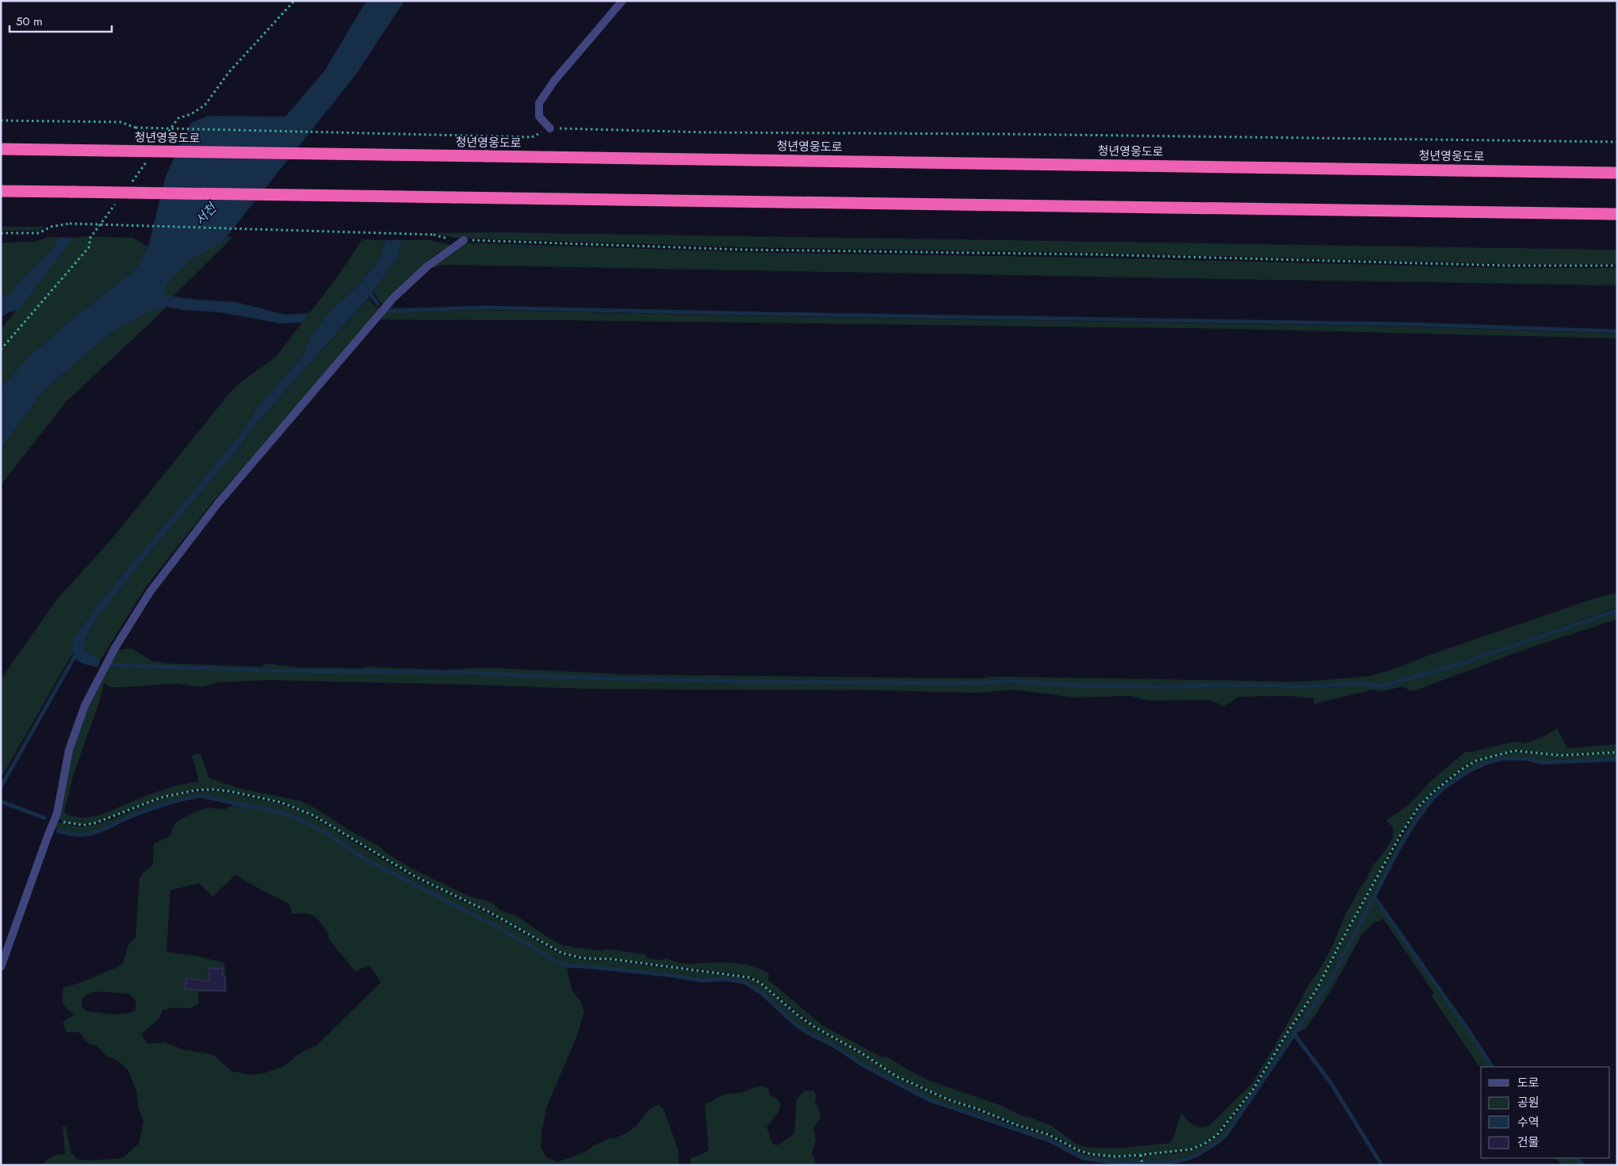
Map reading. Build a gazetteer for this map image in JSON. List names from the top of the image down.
{
  "streets": {
    "highway": ["청년영웅도로"]
  },
  "water": ["서천"],
  "legend": [
    "도로",
    "공원",
    "수역",
    "건물"
  ],
  "scale_bar": "50 m"
}
